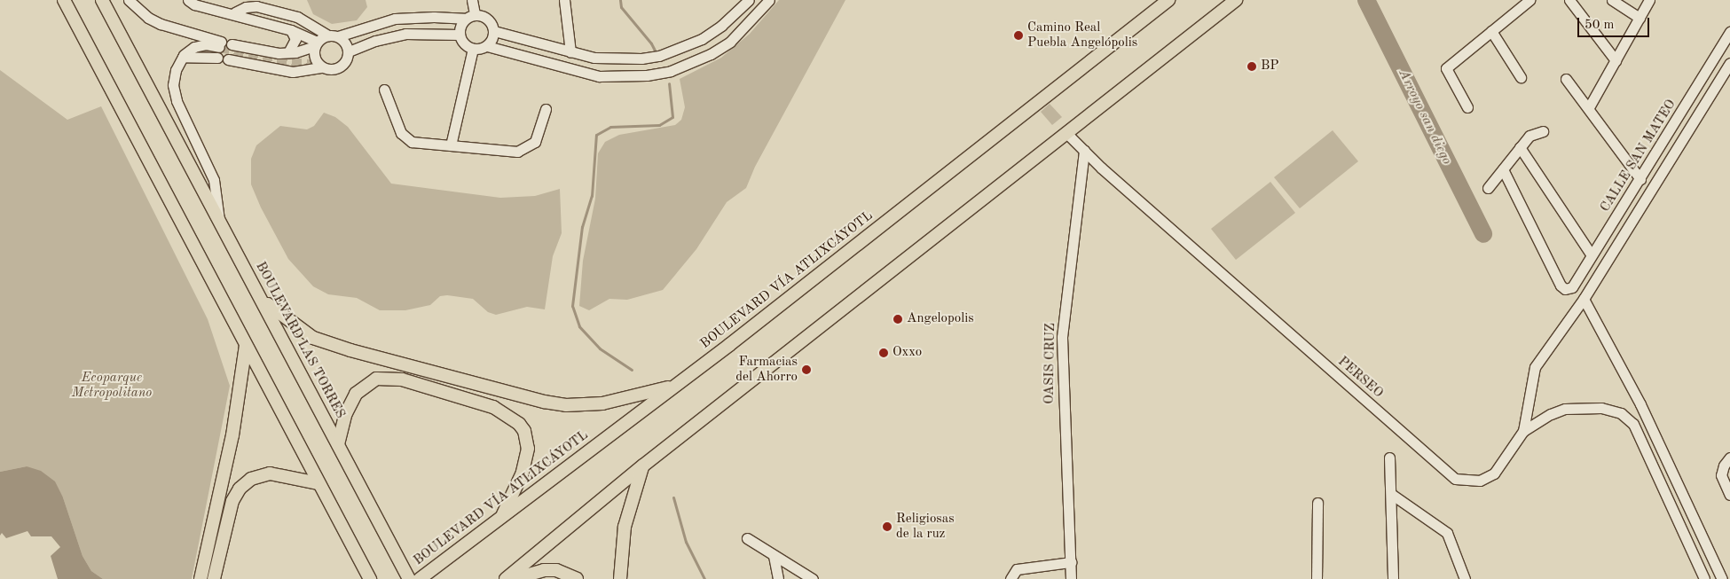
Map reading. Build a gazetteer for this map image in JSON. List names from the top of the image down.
{
  "streets": {
    "main road": ["BOULEVARD VÍA ATLIXCÁYOTL", "BOULEVARD LAS TORRES"],
    "street": ["CALLE SAN MATEO", "OASIS CRUZ", "PERSEO"]
  },
  "crossings": [
    ["OASIS CRUZ", "PERSEO"]
  ],
  "water": ["Arroyo san diego"],
  "parks": ["Ecoparque Metropolitano"],
  "places": [
    "Camino Real Puebla Angelópolis",
    "BP",
    "Angelopolis",
    "Oxxo",
    "Farmacias del Ahorro",
    "Religiosas de la ruz"
  ],
  "scale_bar": "50 m"
}
